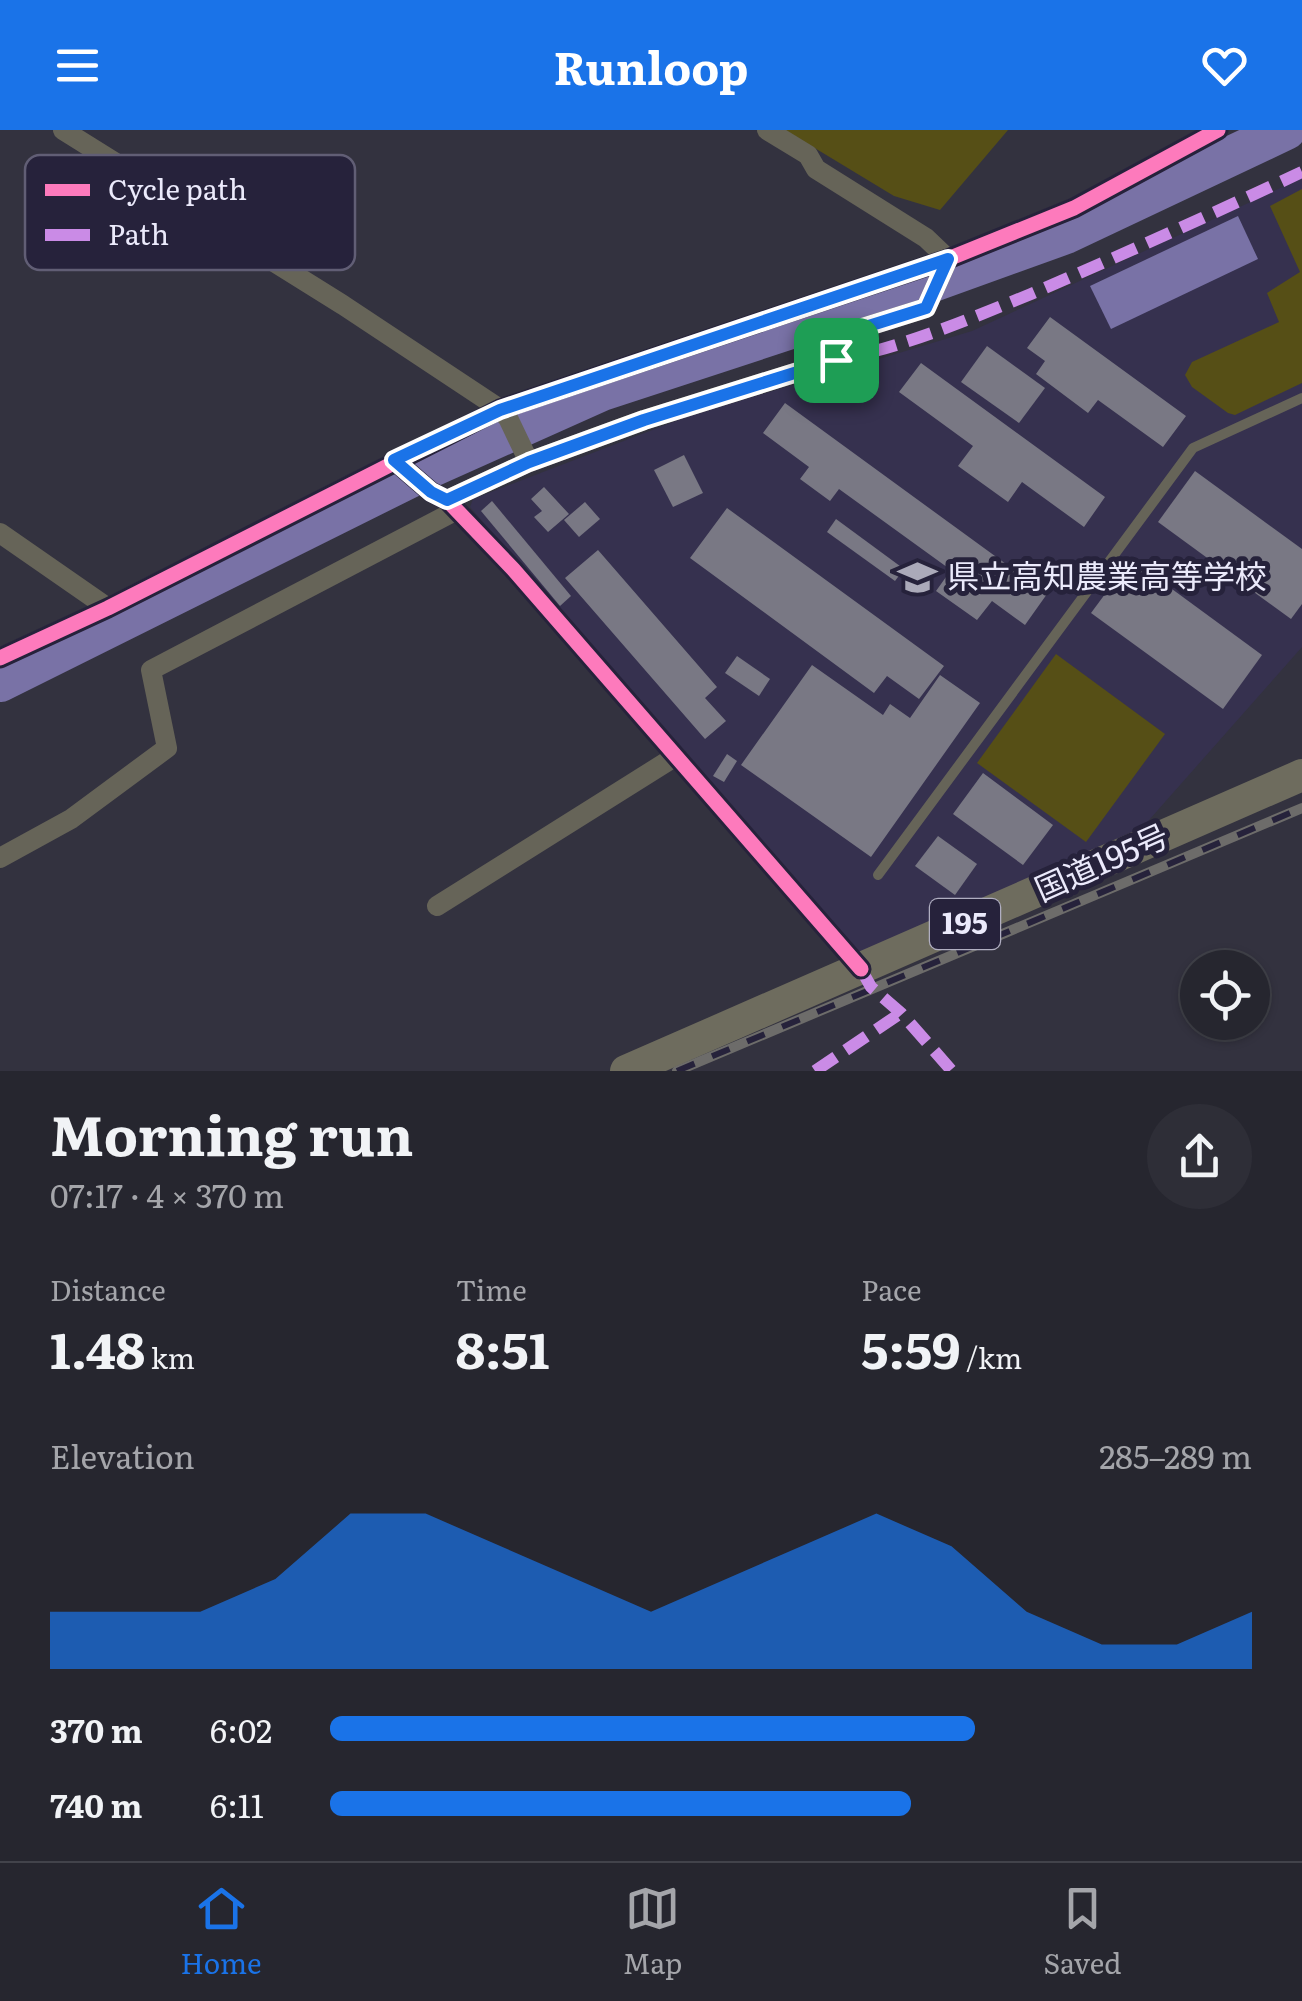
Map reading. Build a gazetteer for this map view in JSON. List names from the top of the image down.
{
  "streets": {
    "highway": ["国道195号", "195"]
  },
  "places": {
    "school or university": ["県立高知農業高等学校"]
  },
  "legend": ["Cycle path", "Path"],
  "page": {
    "header": "Runloop",
    "heading": ["Morning run", "07:17 · 4 × 370 m"],
    "stats": [
      ["Distance", "1.48 km"],
      ["Time", "8:51"],
      ["Pace", "5:59 /km"]
    ],
    "chart": ["Elevation", "285–289 m"],
    "list": [
      {
        "name": "370 m",
        "note": "6:02"
      },
      {
        "name": "740 m",
        "note": "6:11"
      }
    ],
    "tabs": ["Home", "Map", "Saved"]
  }
}
